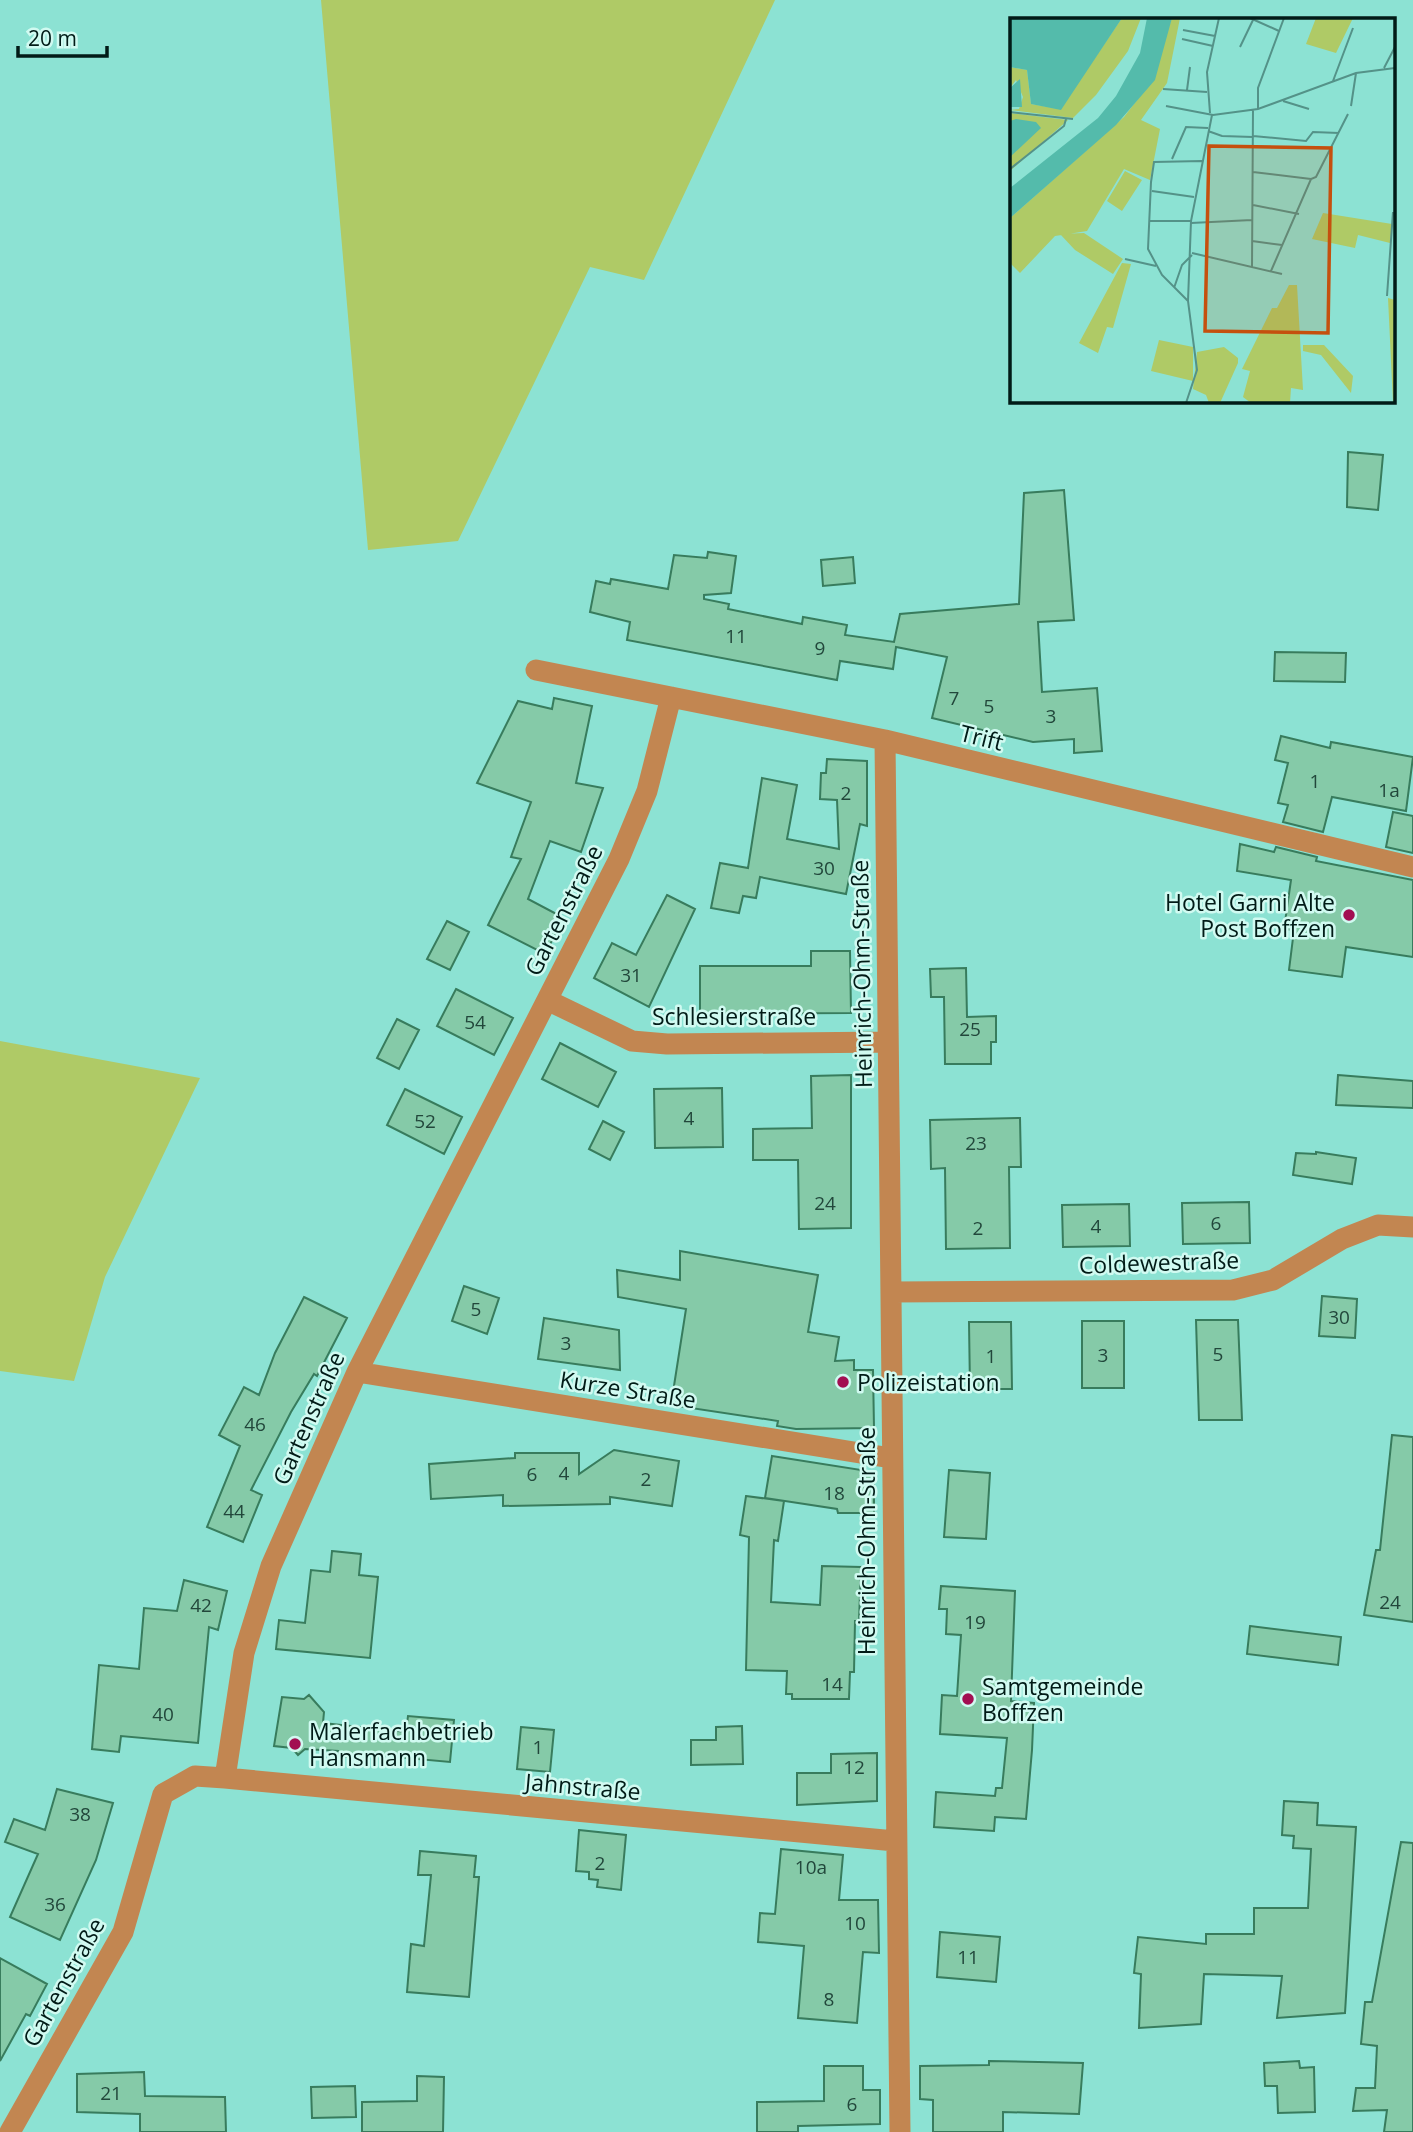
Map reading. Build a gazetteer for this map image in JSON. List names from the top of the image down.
{
  "streets": {
    "street": [
      "Trift",
      "Gartenstraße",
      "Heinrich-Ohm-Straße",
      "Schlesierstraße",
      "Coldewestraße",
      "Kurze Straße",
      "Jahnstraße"
    ]
  },
  "crossings": [
    ["Trift", "Gartenstraße"],
    ["Trift", "Heinrich-Ohm-Straße"],
    ["Gartenstraße", "Schlesierstraße"],
    ["Gartenstraße", "Kurze Straße"],
    ["Gartenstraße", "Jahnstraße"],
    ["Heinrich-Ohm-Straße", "Schlesierstraße"],
    ["Heinrich-Ohm-Straße", "Coldewestraße"],
    ["Heinrich-Ohm-Straße", "Kurze Straße"],
    ["Heinrich-Ohm-Straße", "Jahnstraße"]
  ],
  "places": [
    "Hotel Garni Alte Post Boffzen",
    "Polizeistation",
    "Samtgemeinde Boffzen",
    "Malerfachbetrieb Hansmann"
  ],
  "house_numbers": [
    "11",
    "9",
    "7",
    "5",
    "3",
    "1",
    "1a",
    "2",
    "30",
    "31",
    "54",
    "25",
    "4",
    "52",
    "23",
    "24",
    "6",
    "4",
    "2",
    "5",
    "30",
    "3",
    "5",
    "3",
    "1",
    "46",
    "4",
    "6",
    "2",
    "18",
    "44",
    "24",
    "42",
    "19",
    "14",
    "40",
    "1",
    "12",
    "38",
    "2",
    "10a",
    "36",
    "10",
    "11",
    "8",
    "21",
    "6"
  ],
  "scale_bar": "20 m"
}
